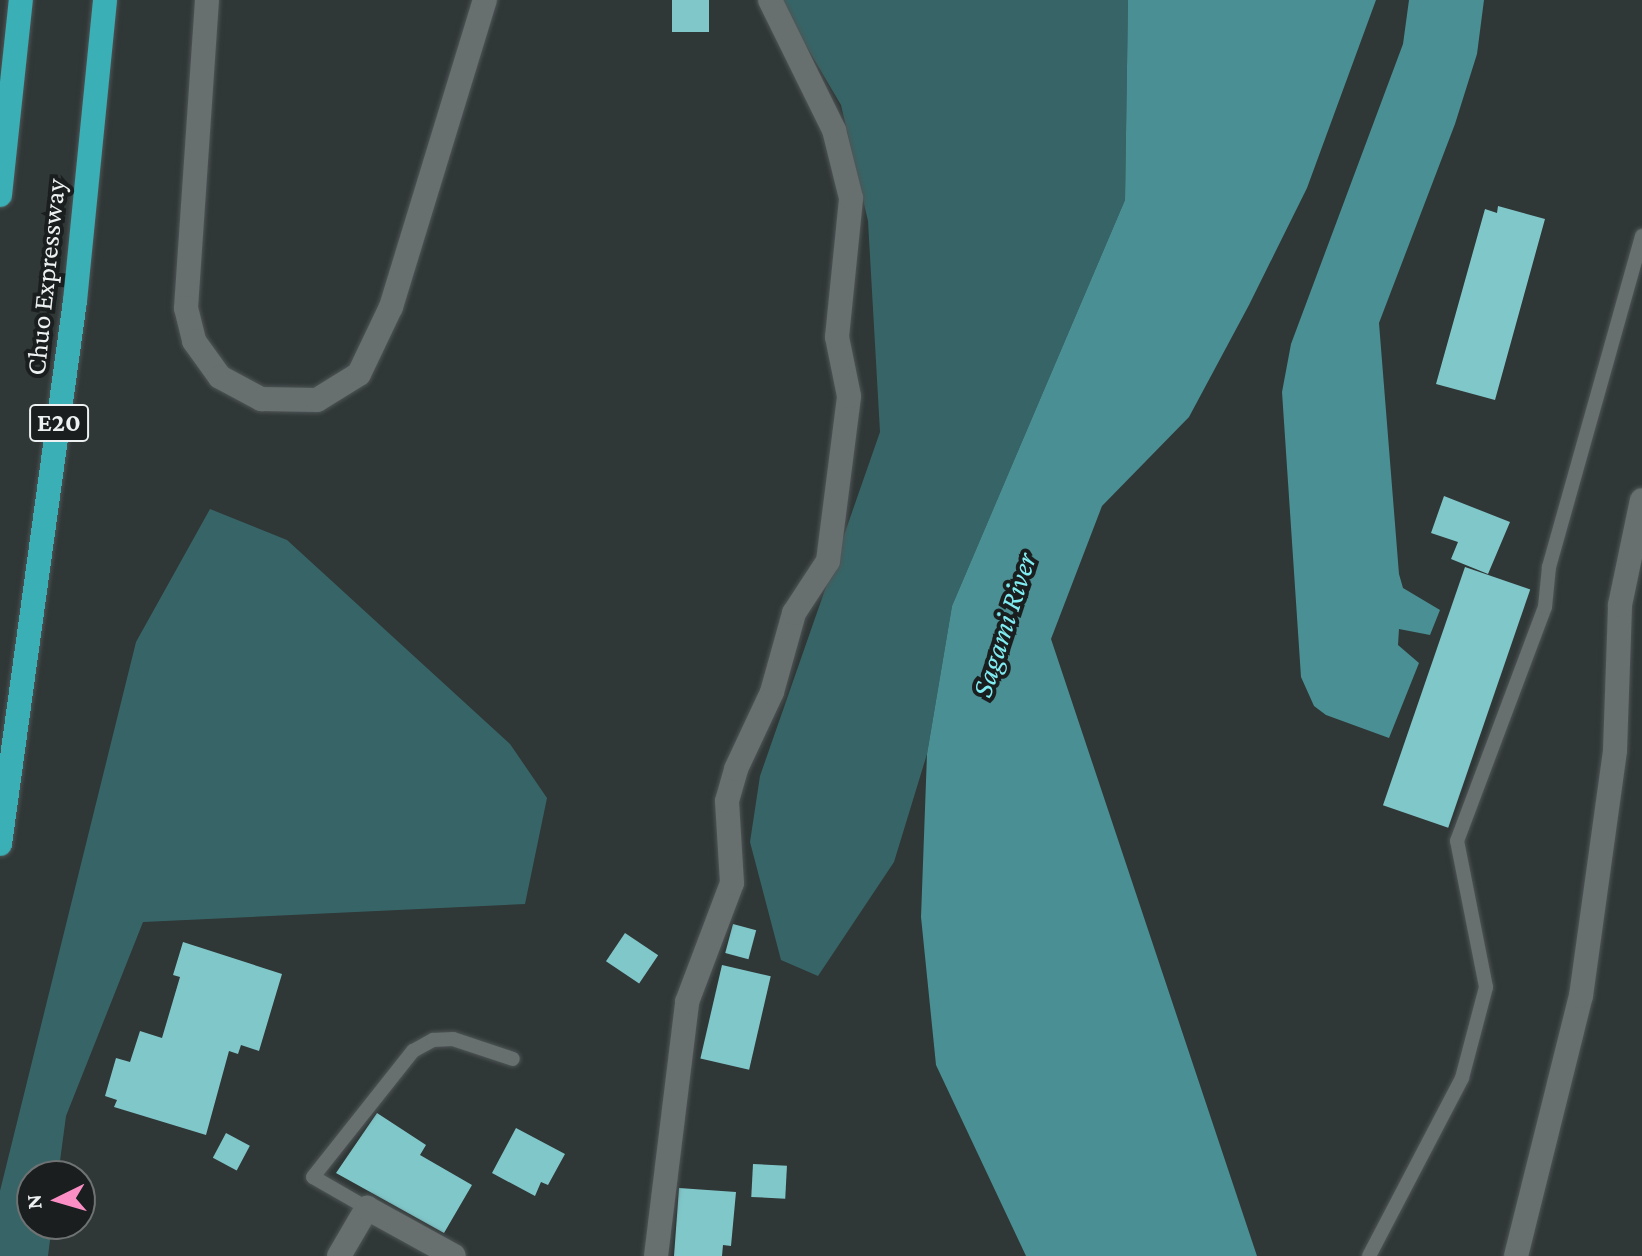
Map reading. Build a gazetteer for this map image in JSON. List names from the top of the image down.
{
  "streets": {
    "highway": ["Chuo Expressway", "E20"]
  },
  "water": ["Sagami River"],
  "north": "left"
}
